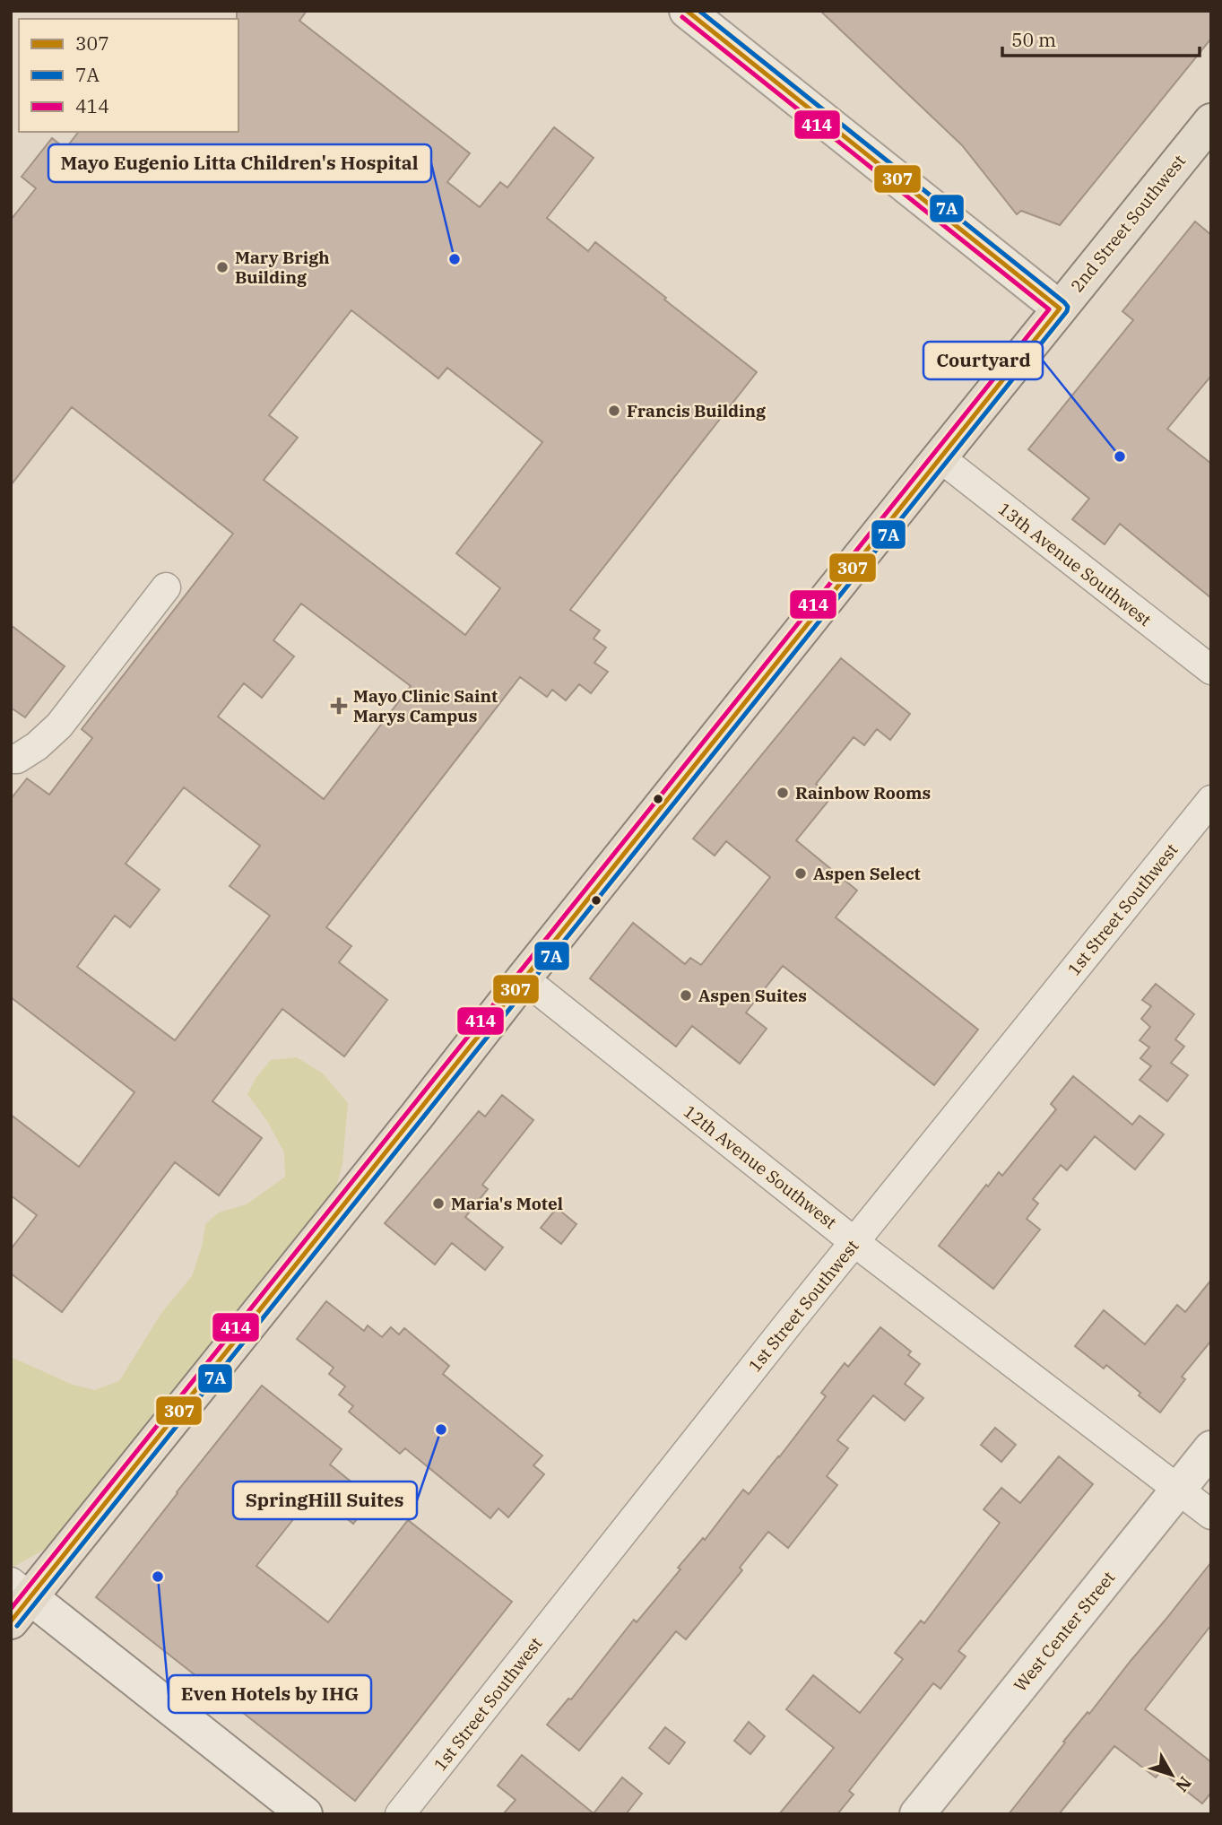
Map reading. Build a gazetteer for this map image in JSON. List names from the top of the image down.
{
  "streets": {
    "main road": ["2nd Street Southwest"],
    "street": [
      "13th Avenue Southwest",
      "1st Street Southwest",
      "12th Avenue Southwest",
      "West Center Street"
    ]
  },
  "crossings": [
    ["2nd Street Southwest", "13th Avenue Southwest"],
    ["2nd Street Southwest", "12th Avenue Southwest"],
    ["1st Street Southwest", "12th Avenue Southwest"],
    ["12th Avenue Southwest", "West Center Street"]
  ],
  "places": {
    "other": [
      "Mayo Eugenio Litta Children's Hospital",
      "Mary Brigh Building",
      "Francis Building",
      "Courtyard",
      "Rainbow Rooms",
      "Aspen Select",
      "Aspen Suites",
      "Maria's Motel",
      "SpringHill Suites",
      "Even Hotels by IHG"
    ],
    "health": ["Mayo Clinic Saint Marys Campus"]
  },
  "lines": ["transit line 307", "transit line 7A", "transit line 414"],
  "legend": ["307", "7A", "414"],
  "scale_bar": "50 m",
  "north": "bottom right"
}
